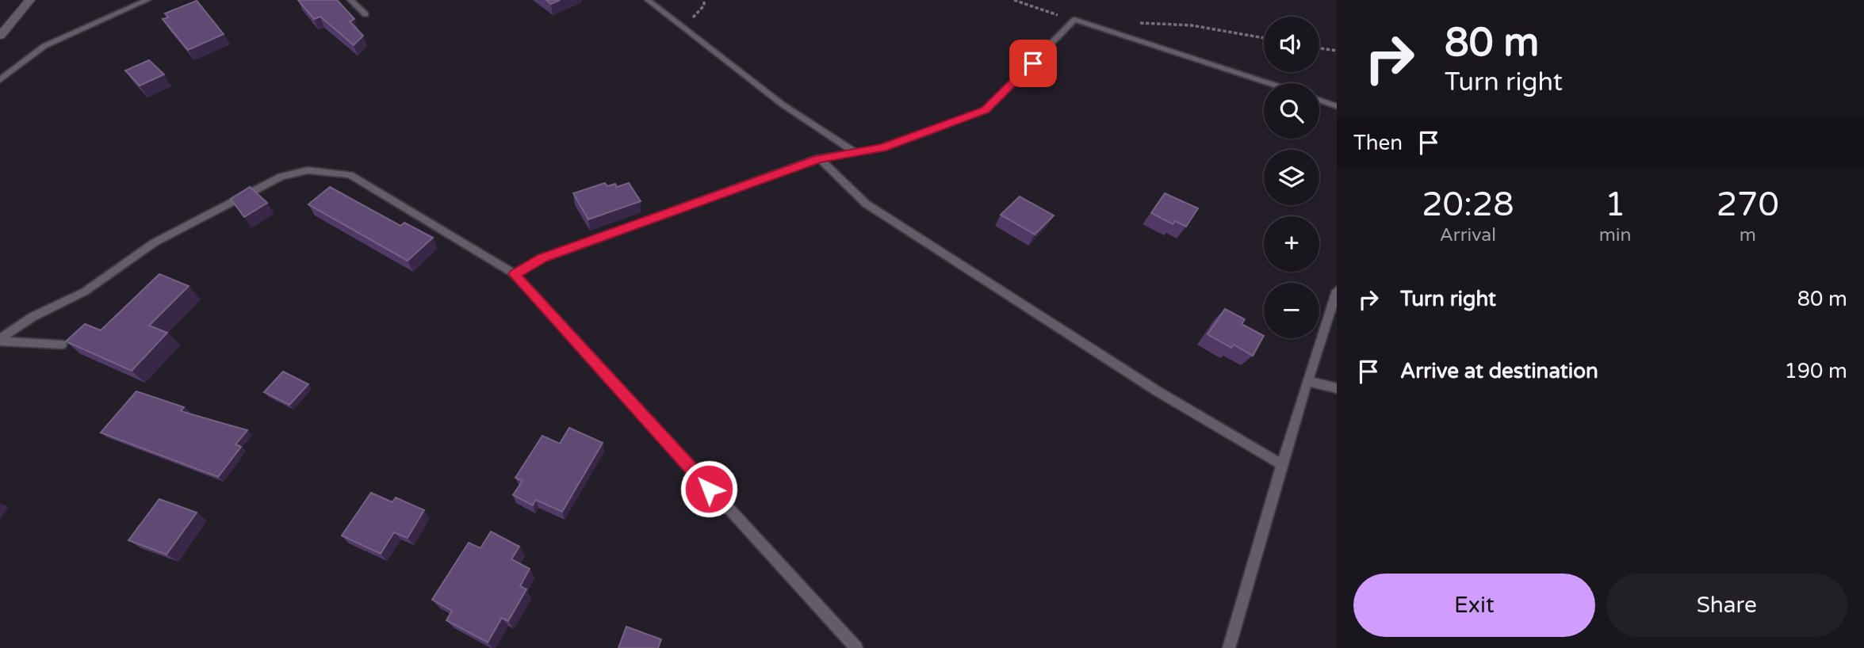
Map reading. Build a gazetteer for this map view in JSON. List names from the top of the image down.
{
  "page": {
    "turn": ["80 m", "Turn right"],
    "map_buttons": ["+", "−"],
    "then": "Then",
    "eta": [
      "20:28",
      "Arrival",
      "1",
      "min",
      "270",
      "m"
    ],
    "list": [
      {
        "name": "Turn right",
        "value": "80 m"
      },
      {
        "name": "Arrive at destination",
        "value": "190 m"
      }
    ],
    "buttons": ["Exit", "Share"]
  }
}
